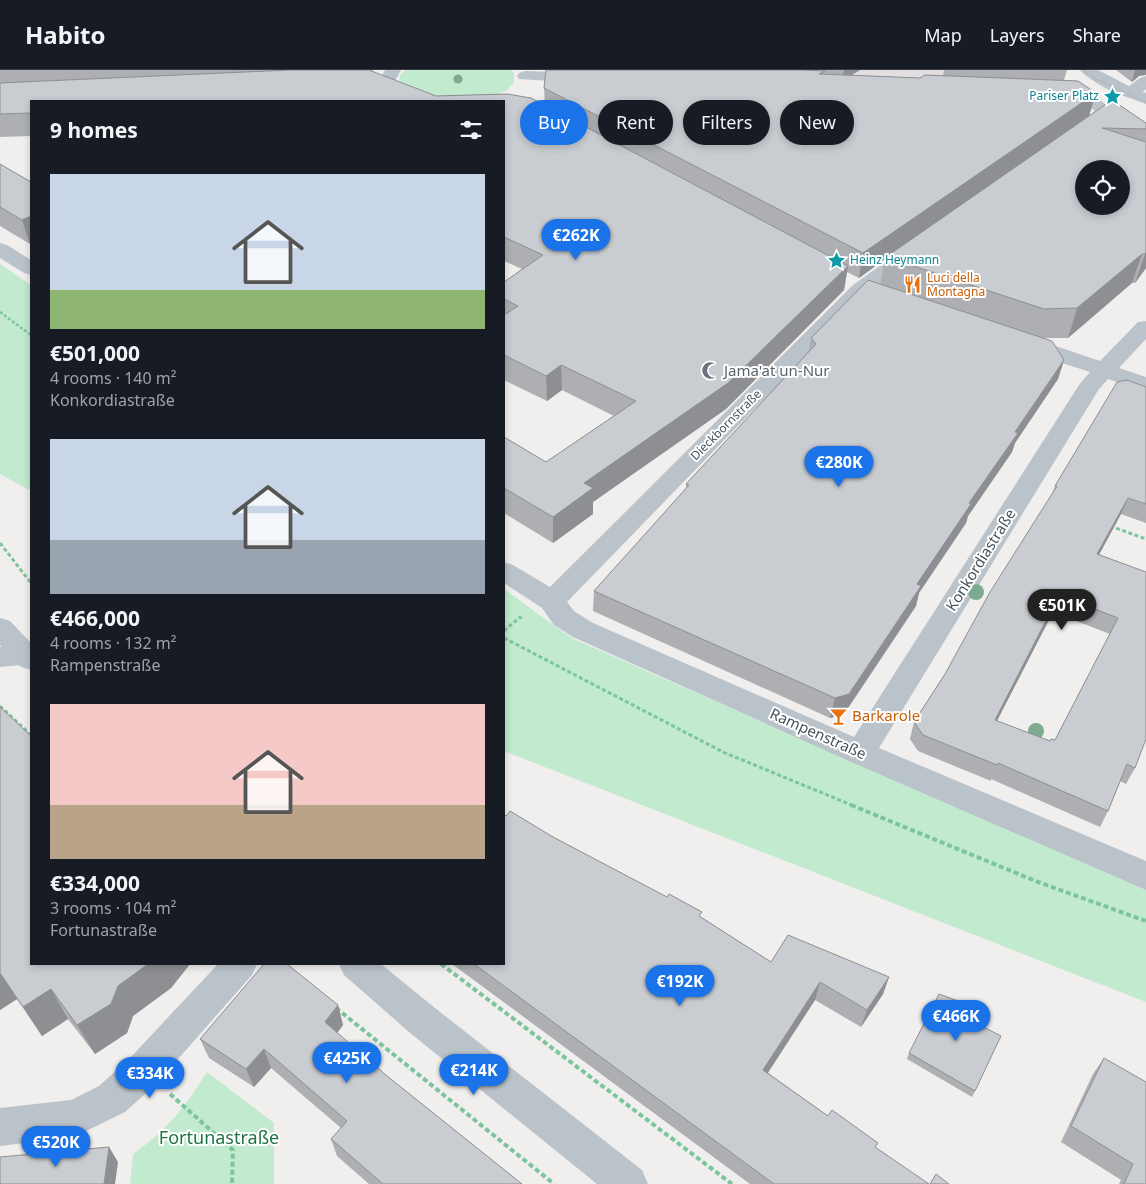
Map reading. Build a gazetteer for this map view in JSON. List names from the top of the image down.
{
  "streets": {
    "street": ["Dieckbornstraße", "Konkordiastraße", "Rampenstraße"]
  },
  "crossings": [
    ["Dieckbornstraße", "Rampenstraße"],
    ["Konkordiastraße", "Rampenstraße"]
  ],
  "parks": ["Fortunastraße"],
  "places": {
    "place": ["Pariser Platz", "Heinz Heymann"],
    "restaurant": ["Luci della Montagna"],
    "mosque": ["Jama'at un-Nur"],
    "bar": ["Barkarole"]
  },
  "page": {
    "header": "Habito",
    "nav": ["Map", "Layers", "Share"],
    "chip": [
      "Buy",
      "Rent",
      "Filters",
      "New"
    ],
    "heading": "9 homes",
    "list": [
      {
        "name": "€501,000",
        "note": "4 rooms · 140 m² · Konkordiastraße"
      },
      {
        "name": "€466,000",
        "note": "4 rooms · 132 m² · Rampenstraße"
      },
      {
        "name": "€334,000",
        "note": "3 rooms · 104 m² · Fortunastraße"
      }
    ],
    "price": [
      "€262K",
      "€280K",
      "€501K",
      "€192K",
      "€466K",
      "€425K",
      "€214K",
      "€334K",
      "€520K"
    ]
  }
}
